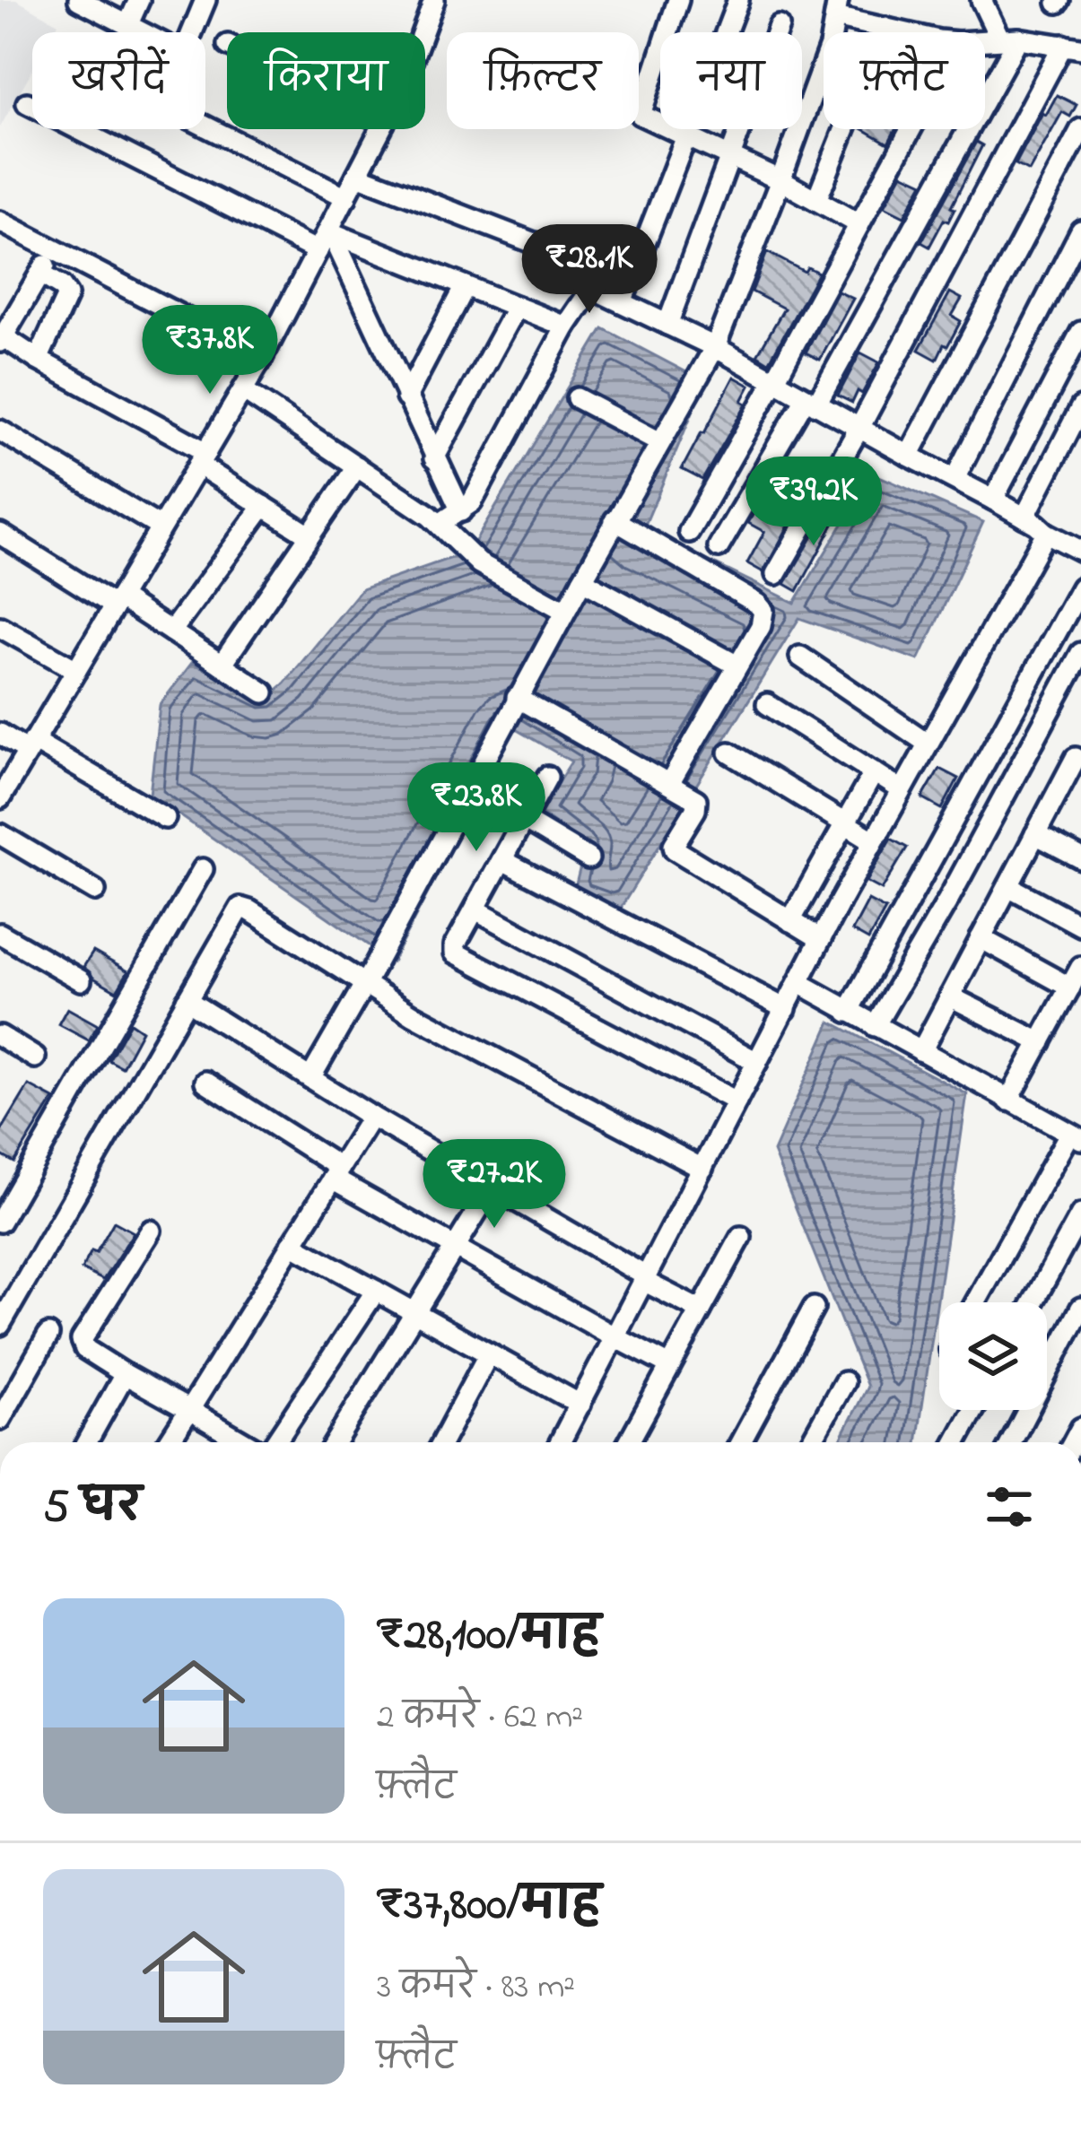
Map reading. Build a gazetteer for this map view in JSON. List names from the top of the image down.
{
  "page": {
    "chip": [
      "खरीदें",
      "किराया",
      "फ़िल्टर",
      "नया",
      "फ़्लैट"
    ],
    "price": [
      "₹28.1K",
      "₹37.8K",
      "₹39.2K",
      "₹23.8K",
      "₹27.2K"
    ],
    "heading": "5 घर",
    "list": [
      {
        "name": "₹28,100/माह",
        "note": "2 कमरे · 62 m² · फ़्लैट"
      },
      {
        "name": "₹37,800/माह",
        "note": "3 कमरे · 83 m² · फ़्लैट"
      }
    ]
  }
}
